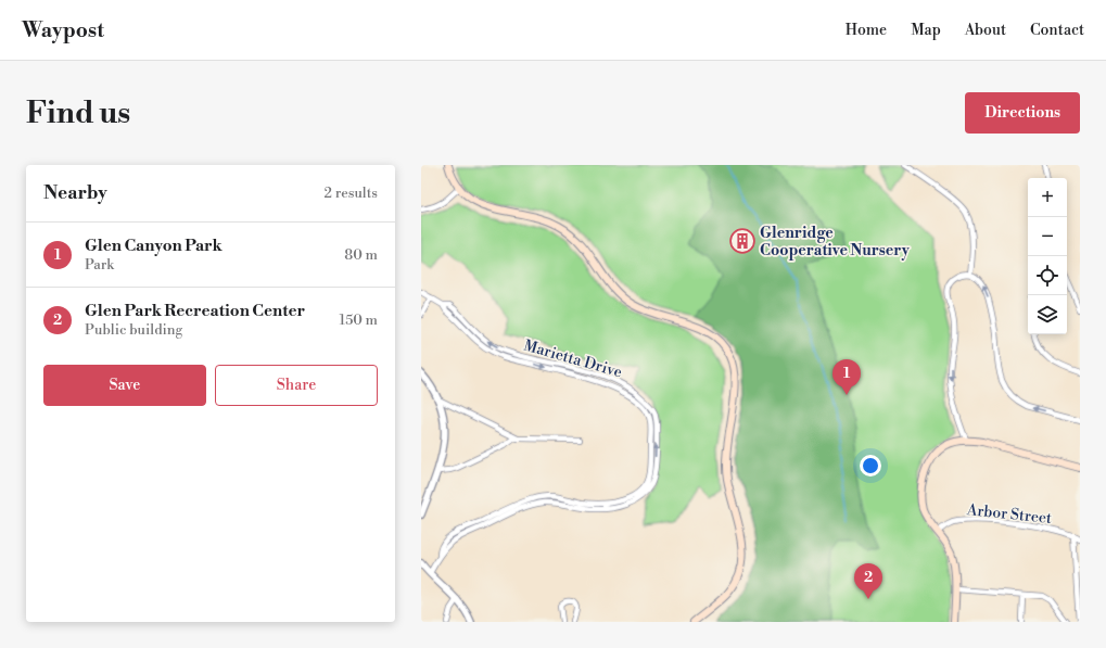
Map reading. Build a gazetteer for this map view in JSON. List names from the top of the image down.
{
  "streets": {
    "street": ["Marietta Drive", "Arbor Street"]
  },
  "places": {
    "building": ["Glenridge Cooperative Nursery"]
  },
  "page": {
    "header": "Waypost",
    "nav": [
      "Home",
      "Map",
      "About",
      "Contact"
    ],
    "buttons": [
      "Directions",
      ["Save", "Share"]
    ],
    "title": "Find us",
    "heading": ["Nearby", "2 results"],
    "map_buttons": ["+", "−"],
    "list": [
      {
        "mark": "1",
        "name": "Glen Canyon Park",
        "note": "Park",
        "value": "80 m"
      },
      {
        "mark": "2",
        "name": "Glen Park Recreation Center",
        "note": "Public building",
        "value": "150 m"
      }
    ],
    "pins": ["1", "2"]
  }
}
